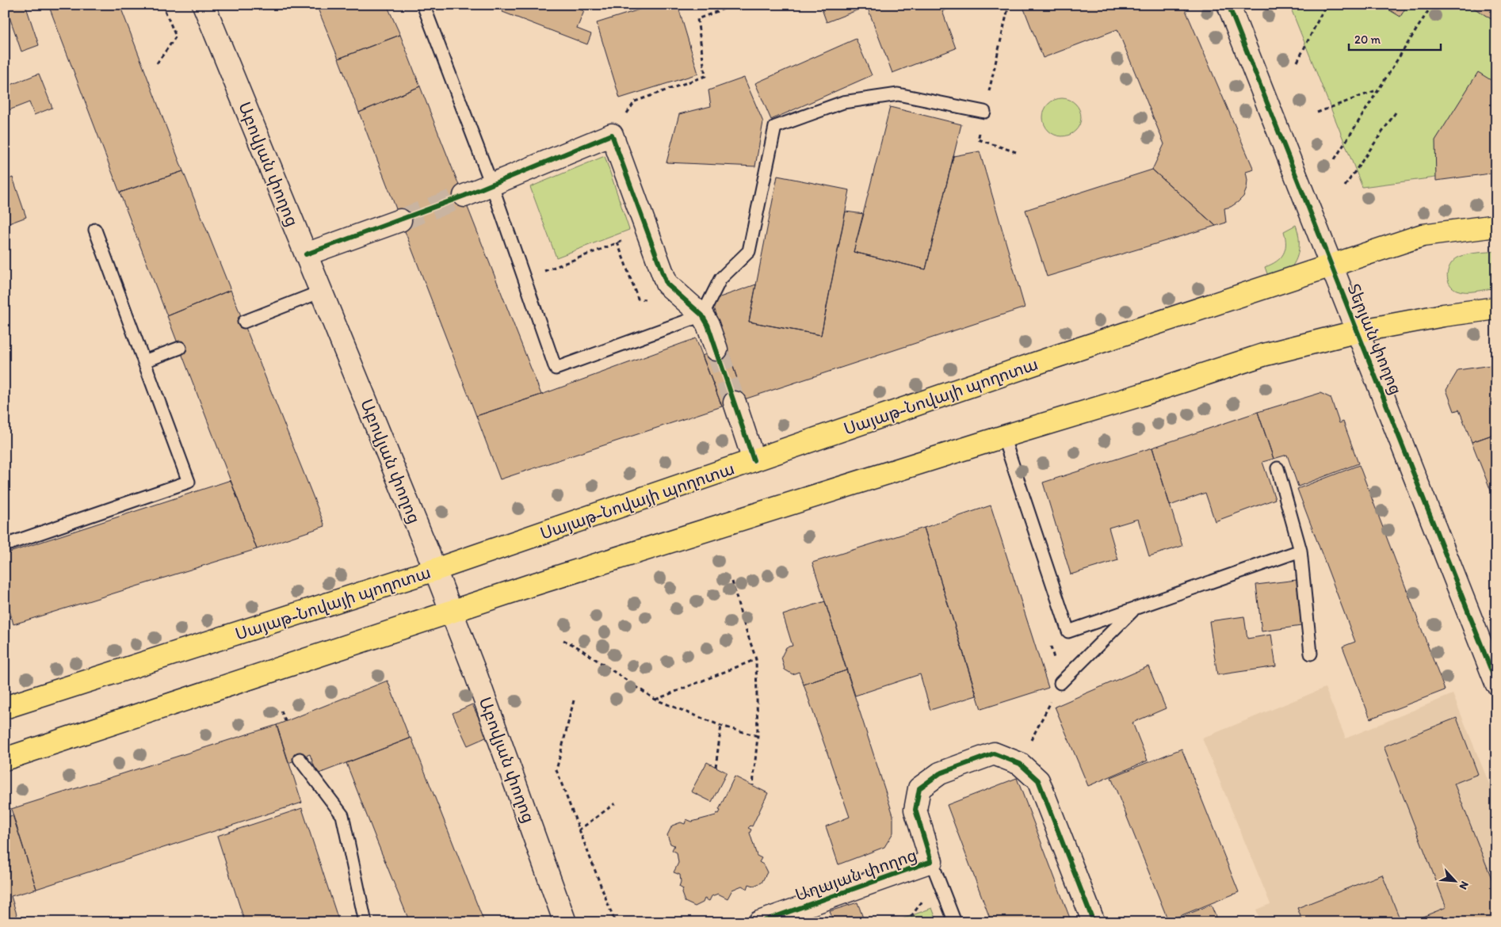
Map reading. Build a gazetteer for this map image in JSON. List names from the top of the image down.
{
  "streets": {
    "main road": ["Սայաթ-Նովայի պողոտա"],
    "street": ["Աբովյան փողոց", "Տերյան փողոց", "Աղայան փողոց"]
  },
  "crossings": [
    ["Աբովյան փողոց", "Սայաթ-Նովայի պողոտա"],
    ["Տերյան փողոց", "Սայաթ-Նովայի պողոտա"]
  ],
  "scale_bar": "20 m",
  "north": "bottom right"
}
